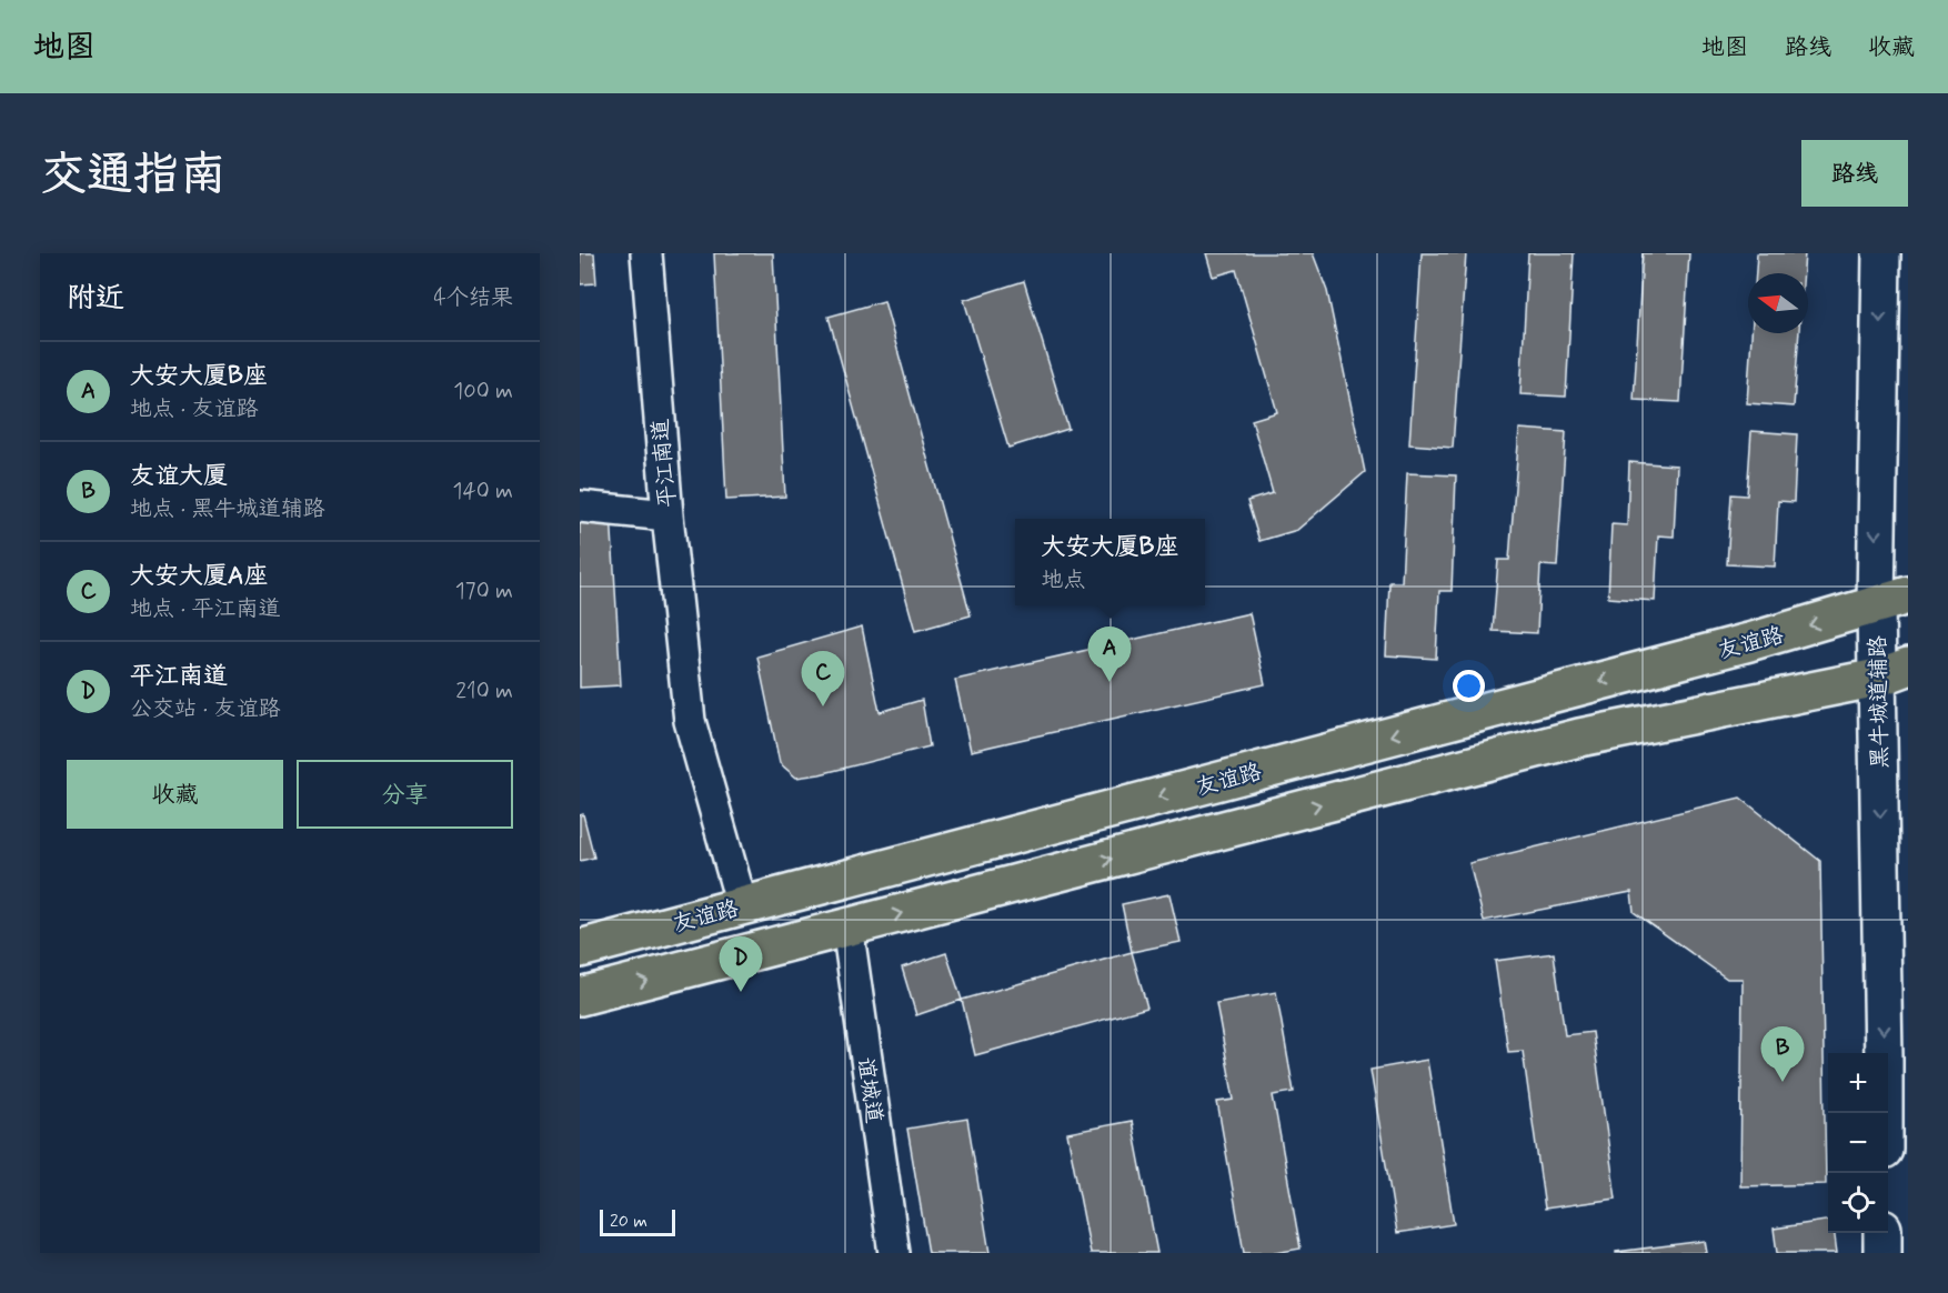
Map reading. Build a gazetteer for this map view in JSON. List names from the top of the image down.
{
  "streets": {
    "main road": ["友谊路", "黑牛城道辅路"],
    "street": ["平江南道", "谊城道"]
  },
  "crossings": [
    ["平江南道", "友谊路"],
    ["友谊路", "黑牛城道辅路"]
  ],
  "one_way": ["黑牛城道辅路"],
  "scale_bar": "20 m",
  "north": "left",
  "page": {
    "header": "地图",
    "nav": ["地图", "路线", "收藏"],
    "buttons": [
      "路线",
      ["收藏", "分享"]
    ],
    "title": "交通指南",
    "heading": ["附近", "4个结果"],
    "list": [
      {
        "mark": "A",
        "name": "大安大厦B座",
        "note": "地点 · 友谊路",
        "value": "100 m"
      },
      {
        "mark": "B",
        "name": "友谊大厦",
        "note": "地点 · 黑牛城道辅路",
        "value": "140 m"
      },
      {
        "mark": "C",
        "name": "大安大厦A座",
        "note": "地点 · 平江南道",
        "value": "170 m"
      },
      {
        "mark": "D",
        "name": "平江南道",
        "note": "公交站 · 友谊路",
        "value": "210 m"
      }
    ],
    "popup": ["大安大厦B座", "地点"],
    "pins": [
      "A",
      "C",
      "D",
      "B"
    ],
    "map_buttons": ["+", "−"],
    "scale": "20 m"
  }
}
